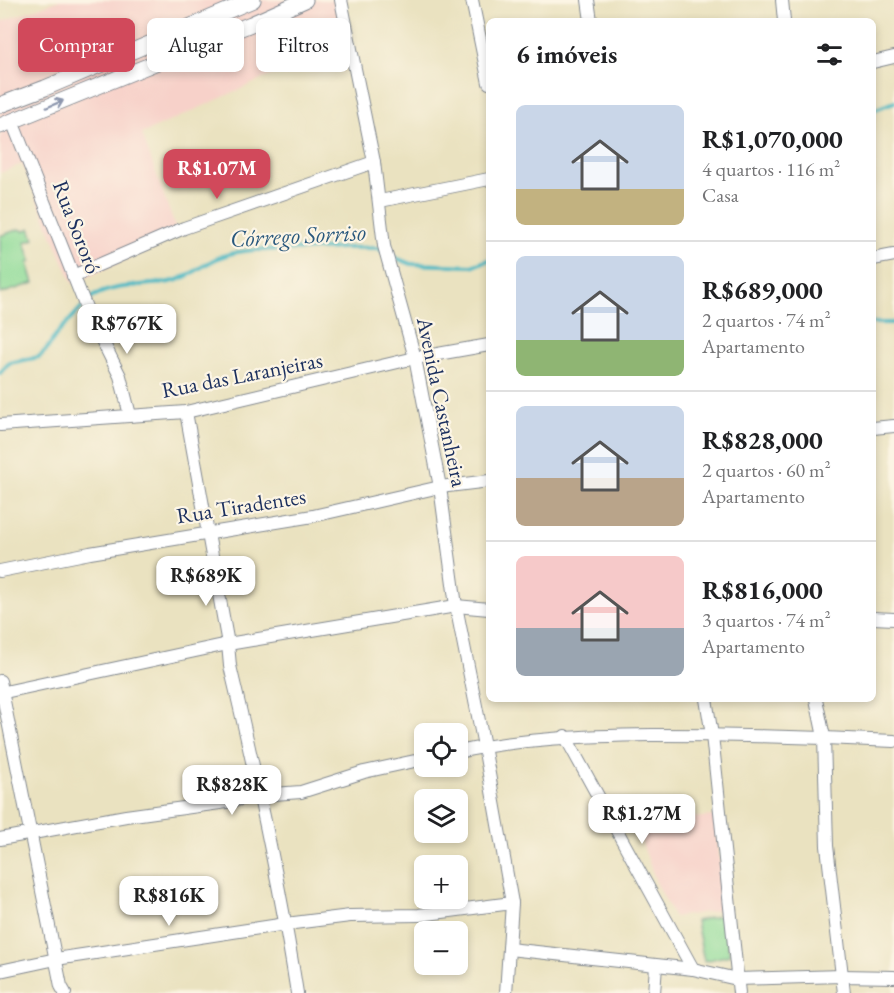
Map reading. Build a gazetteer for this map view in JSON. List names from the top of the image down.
{
  "streets": {
    "street": [
      "Rua Sororó",
      "Rua das Laranjeiras",
      "Avenida Castanheira",
      "Rua Tiradentes"
    ]
  },
  "crossings": [
    ["Rua Sororó", "Rua das Laranjeiras"],
    ["Rua das Laranjeiras", "Avenida Castanheira"],
    ["Avenida Castanheira", "Rua Tiradentes"]
  ],
  "water": ["Córrego Sorriso"],
  "page": {
    "chip": ["Comprar", "Alugar", "Filtros"],
    "heading": "6 imóveis",
    "list": [
      {
        "name": "R$1,070,000",
        "note": "4 quartos · 116 m² · Casa"
      },
      {
        "name": "R$689,000",
        "note": "2 quartos · 74 m² · Apartamento"
      },
      {
        "name": "R$828,000",
        "note": "2 quartos · 60 m² · Apartamento"
      },
      {
        "name": "R$816,000",
        "note": "3 quartos · 74 m² · Apartamento"
      }
    ],
    "price": [
      "R$1.07M",
      "R$767K",
      "R$689K",
      "R$828K",
      "R$1.27M",
      "R$816K"
    ],
    "map_buttons": ["+", "−"]
  }
}
